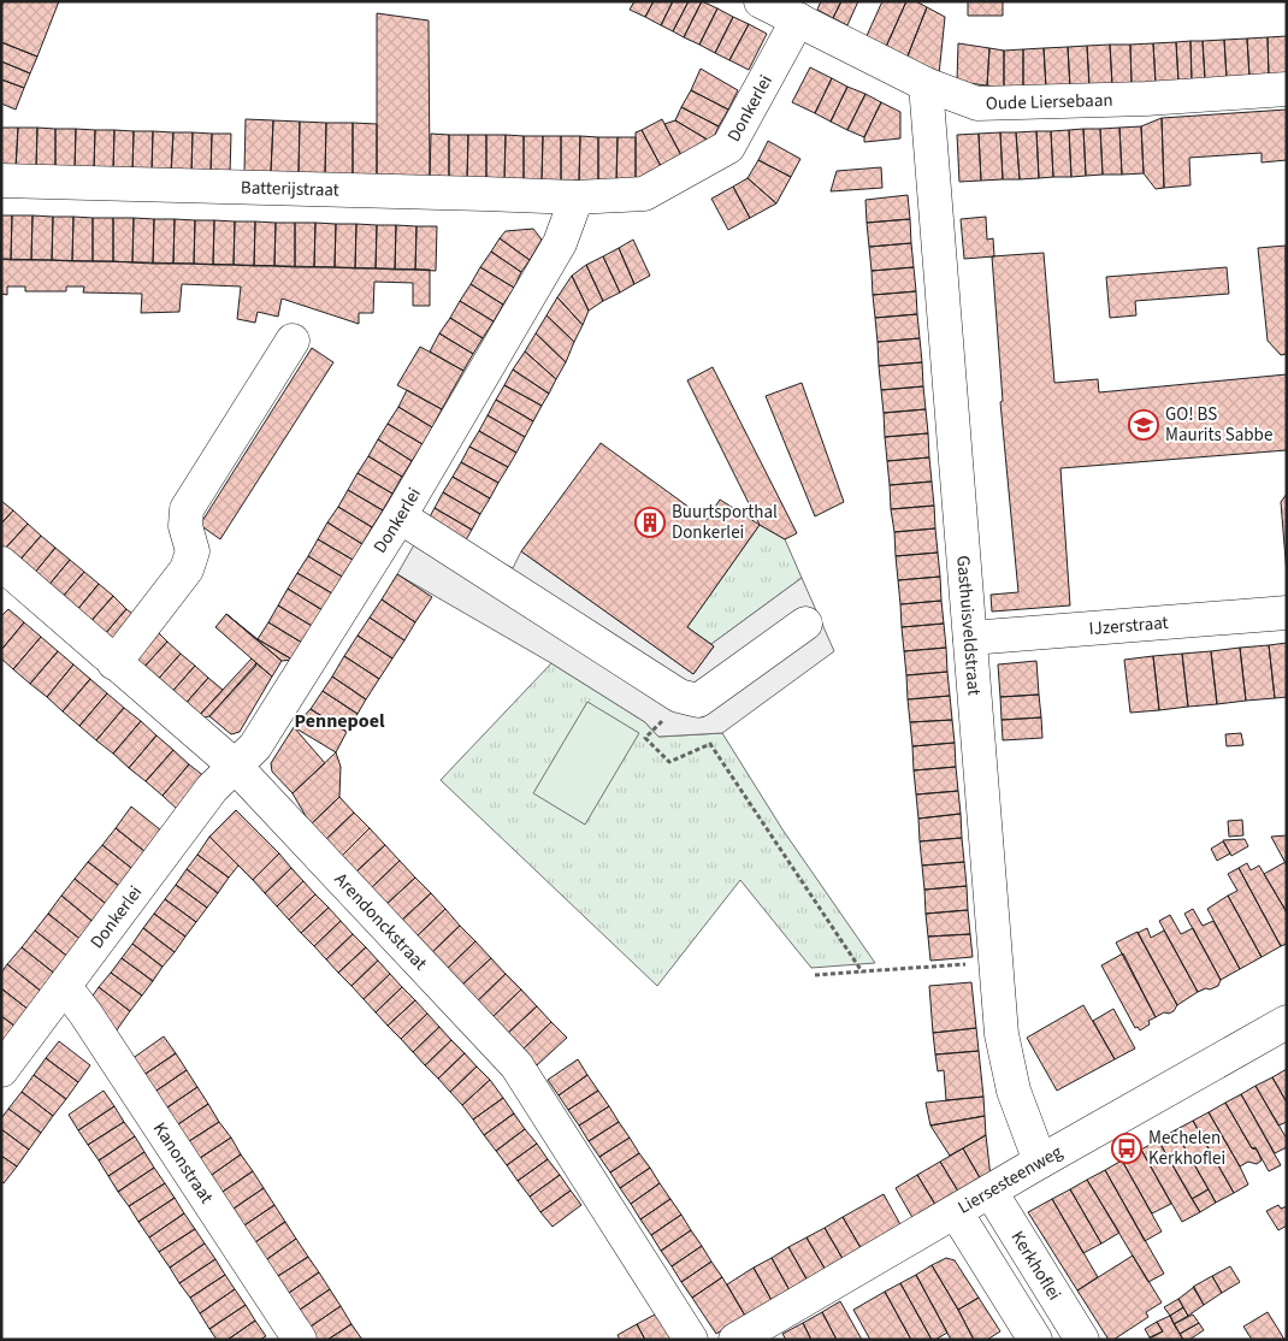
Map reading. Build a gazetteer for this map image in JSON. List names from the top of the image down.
{
  "streets": {
    "street": [
      "Oude Liersebaan",
      "Donkerlei",
      "Batterijstraat",
      "Gasthuisveldstraat",
      "IJzerstraat",
      "Arendonckstraat",
      "Kanonstraat",
      "Liersesteenweg",
      "Kerkhoflei"
    ]
  },
  "crossings": [
    ["Oude Liersebaan", "Donkerlei"],
    ["Oude Liersebaan", "Gasthuisveldstraat"],
    ["Donkerlei", "Batterijstraat"],
    ["Donkerlei", "Arendonckstraat"],
    ["Donkerlei", "Kanonstraat"],
    ["Gasthuisveldstraat", "IJzerstraat"],
    ["Gasthuisveldstraat", "Liersesteenweg"],
    ["Liersesteenweg", "Kerkhoflei"]
  ],
  "districts": ["Pennepoel"],
  "places": {
    "school or university": ["GO! BS Maurits Sabbe"],
    "building": ["Buurtsporthal Donkerlei"],
    "bus stop": ["Mechelen Kerkhoflei"]
  }
}
